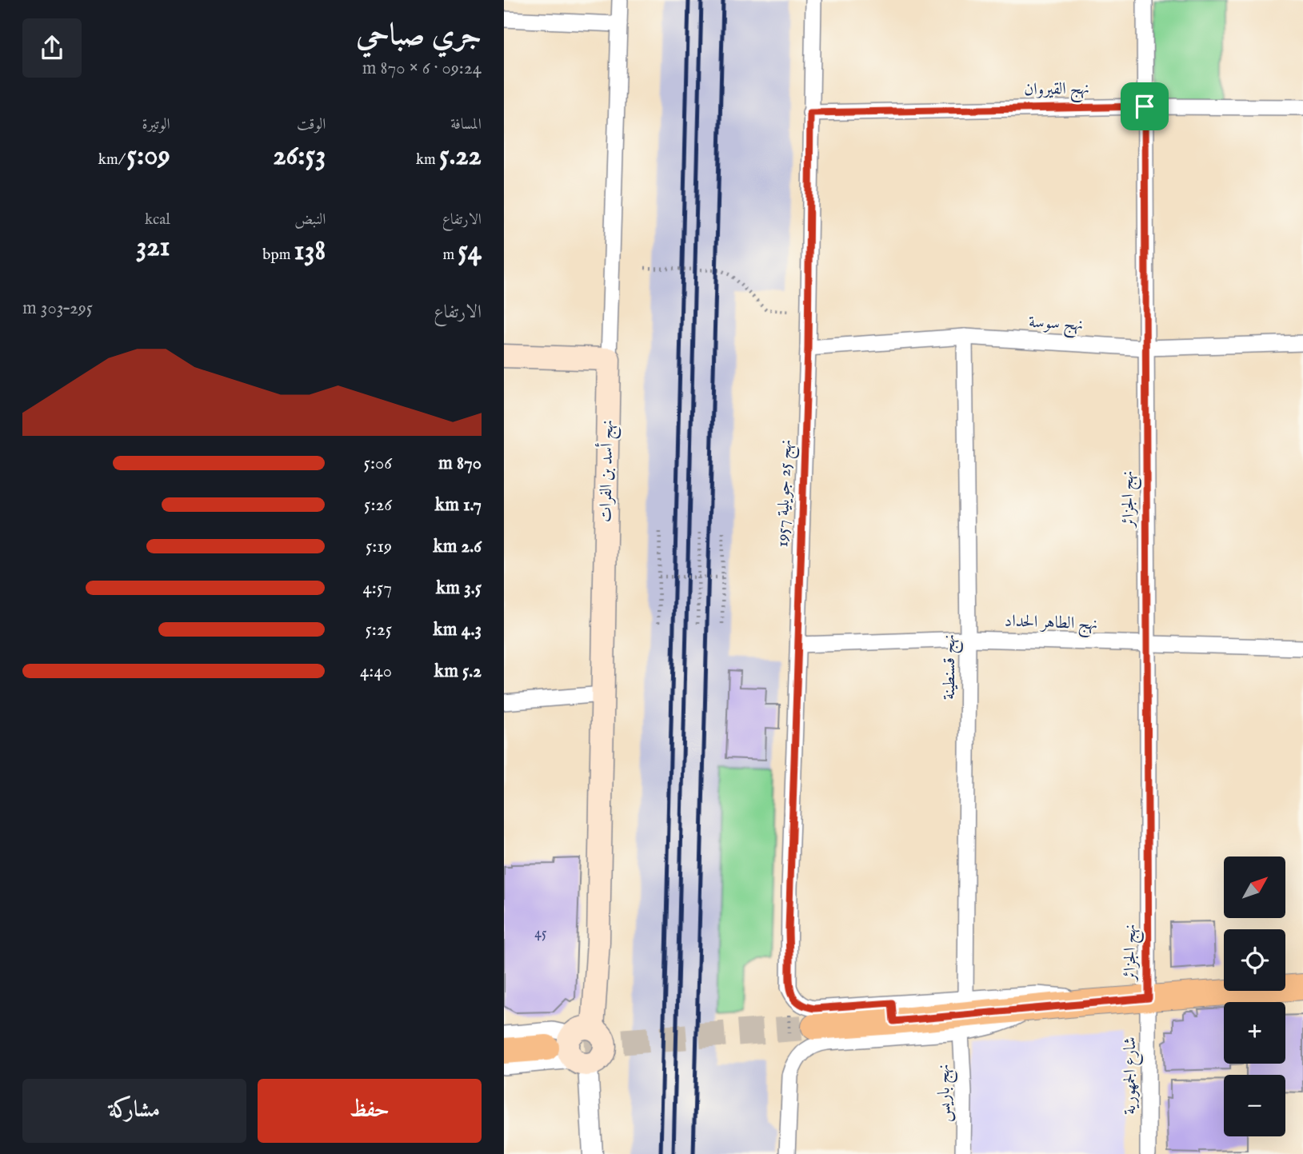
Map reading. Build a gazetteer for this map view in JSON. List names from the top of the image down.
{
  "streets": {
    "main road": ["نهج أسد بن الفرات"],
    "street": [
      "نهج القيروان",
      "نهج سوسة",
      "نهج 25 جويلية 1957",
      "نهج الجزائر",
      "نهج الطاهر الحداد",
      "نهج قسنطينة",
      "شارع الجمهورية",
      "نهج باريس"
    ]
  },
  "crossings": [
    ["نهج القيروان", "نهج 25 جويلية 1957"],
    ["نهج القيروان", "نهج الجزائر"],
    ["نهج سوسة", "نهج 25 جويلية 1957"],
    ["نهج سوسة", "نهج الجزائر"],
    ["نهج سوسة", "نهج قسنطينة"],
    ["نهج 25 جويلية 1957", "نهج الطاهر الحداد"],
    ["نهج الجزائر", "نهج الطاهر الحداد"],
    ["نهج الجزائر", "شارع الجمهورية"],
    ["نهج الطاهر الحداد", "نهج قسنطينة"]
  ],
  "house_numbers": ["45"],
  "north": "top right",
  "page": {
    "heading": ["جري صباحي", "09:24 · 6 × 870 m"],
    "stats": [
      ["المسافة", "5.22 km"],
      ["الوقت", "26:53"],
      ["الوتيرة", "5:09 /km"],
      ["الارتفاع", "54 m"],
      ["النبض", "138 bpm"],
      ["kcal", "321"]
    ],
    "chart": ["الارتفاع", "295–303 m"],
    "list": [
      {
        "name": "870 m",
        "note": "5:06"
      },
      {
        "name": "1.7 km",
        "note": "5:26"
      },
      {
        "name": "2.6 km",
        "note": "5:19"
      },
      {
        "name": "3.5 km",
        "note": "4:57"
      },
      {
        "name": "4.3 km",
        "note": "5:25"
      },
      {
        "name": "5.2 km",
        "note": "4:40"
      }
    ],
    "map_buttons": ["+", "−"],
    "buttons": ["حفظ", "مشاركة"]
  }
}
